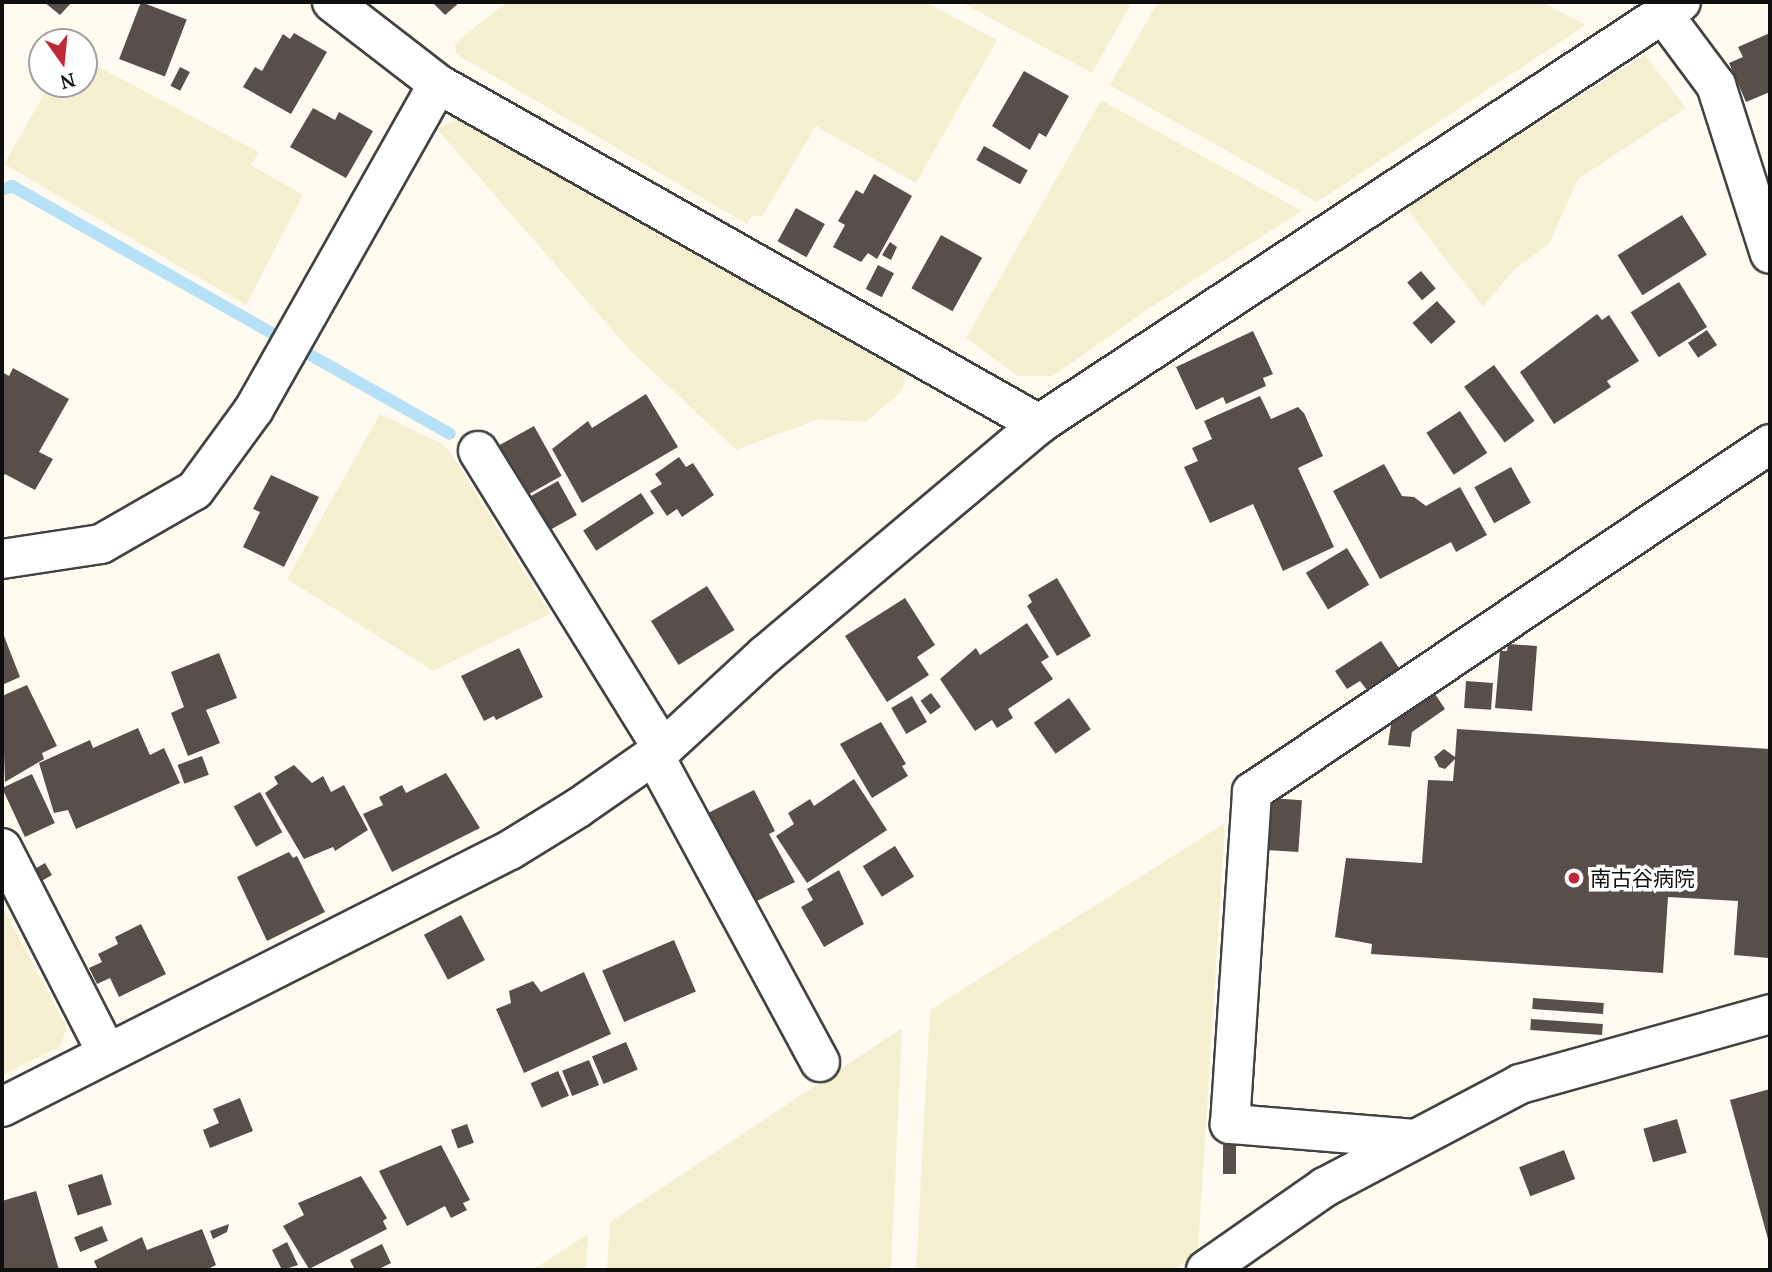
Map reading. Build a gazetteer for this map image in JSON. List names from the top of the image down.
{
  "places": ["南古谷病院"],
  "north": "bottom"
}
